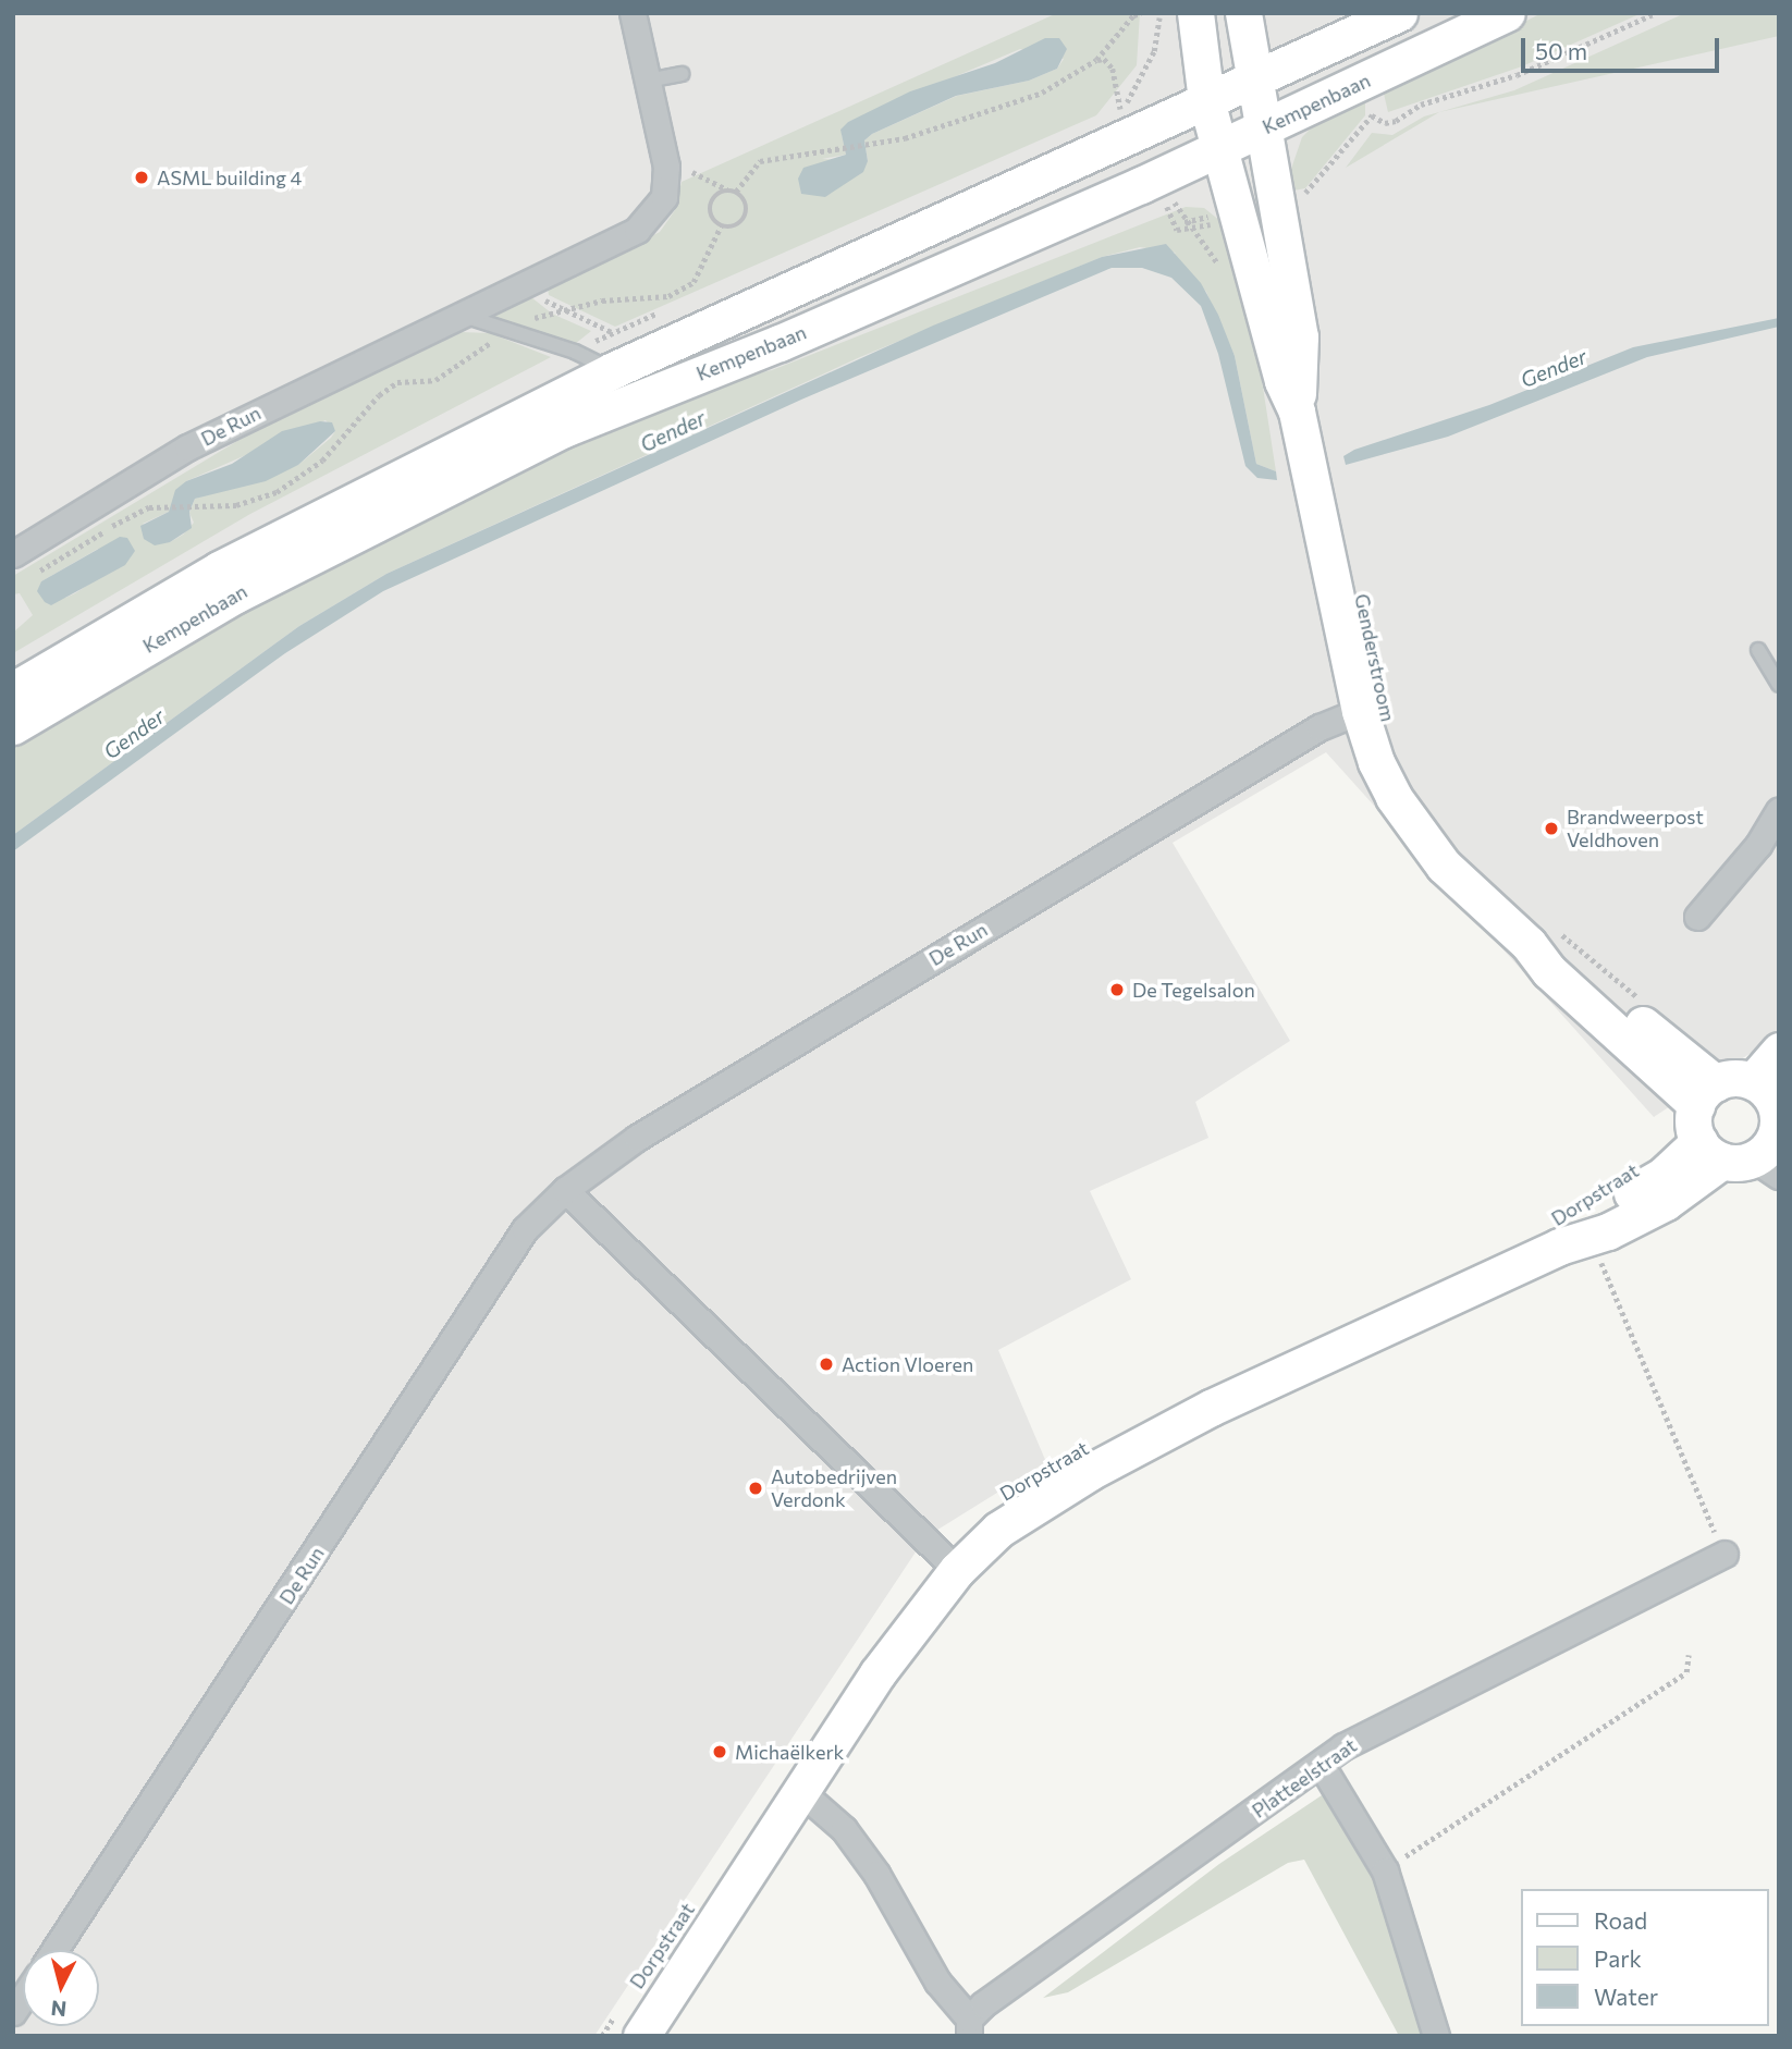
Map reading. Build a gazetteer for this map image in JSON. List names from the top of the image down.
{
  "streets": {
    "street": [
      "Kempenbaan",
      "De Run",
      "Genderstroom",
      "Dorpstraat",
      "Platteelstraat"
    ]
  },
  "crossings": [
    ["Kempenbaan", "Genderstroom"],
    ["De Run", "Genderstroom"],
    ["Genderstroom", "Dorpstraat"]
  ],
  "water": ["Gender"],
  "places": [
    "ASML building 4",
    "Brandweerpost Veldhoven",
    "De Tegelsalon",
    "Action Vloeren",
    "Autobedrijven Verdonk",
    "Michaëlkerk"
  ],
  "legend": ["Road", "Park", "Water"],
  "scale_bar": "50 m",
  "north": "bottom"
}
